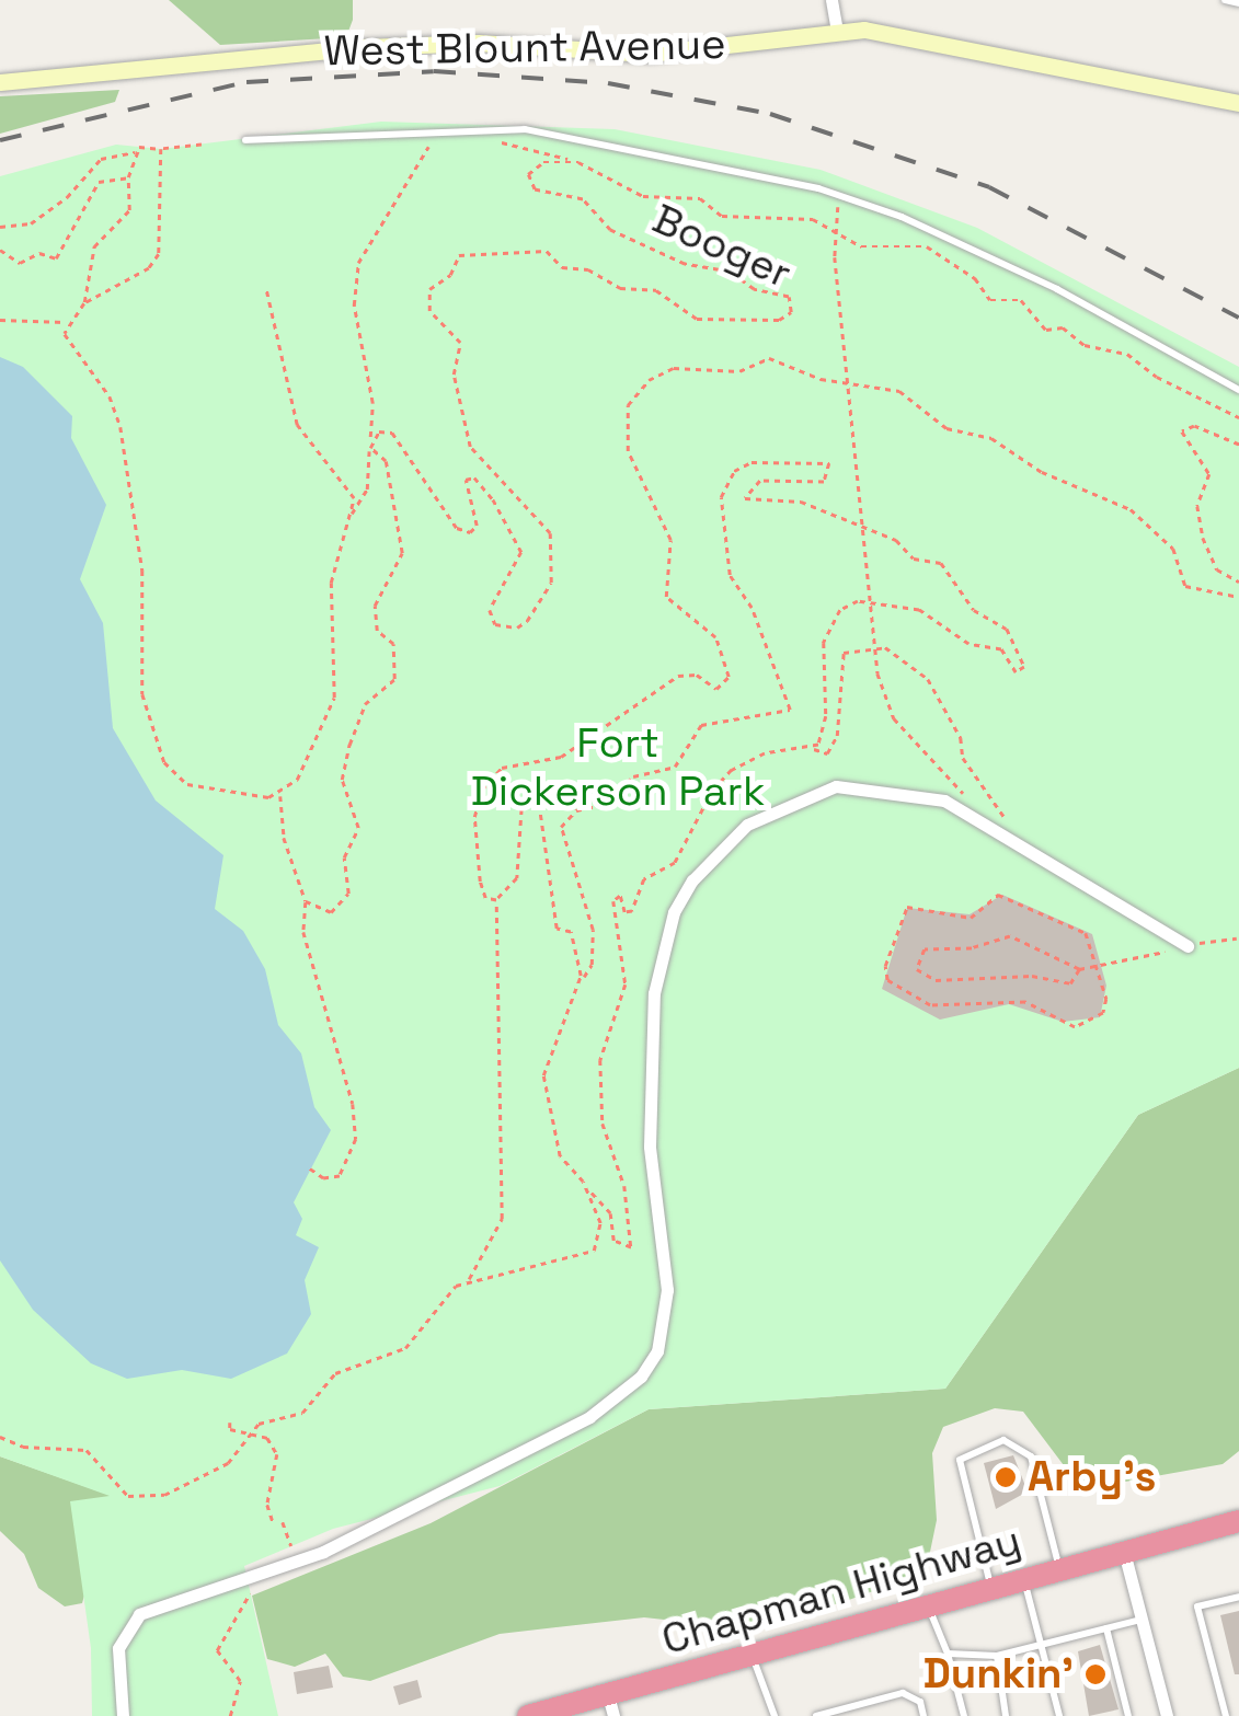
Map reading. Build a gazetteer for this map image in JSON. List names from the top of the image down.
{
  "streets": {
    "highway": ["Chapman Highway"],
    "street": ["West Blount Avenue"],
    "path": ["Booger"]
  },
  "parks": ["Fort Dickerson Park"],
  "places": ["Arby's", "Dunkin'"]
}
